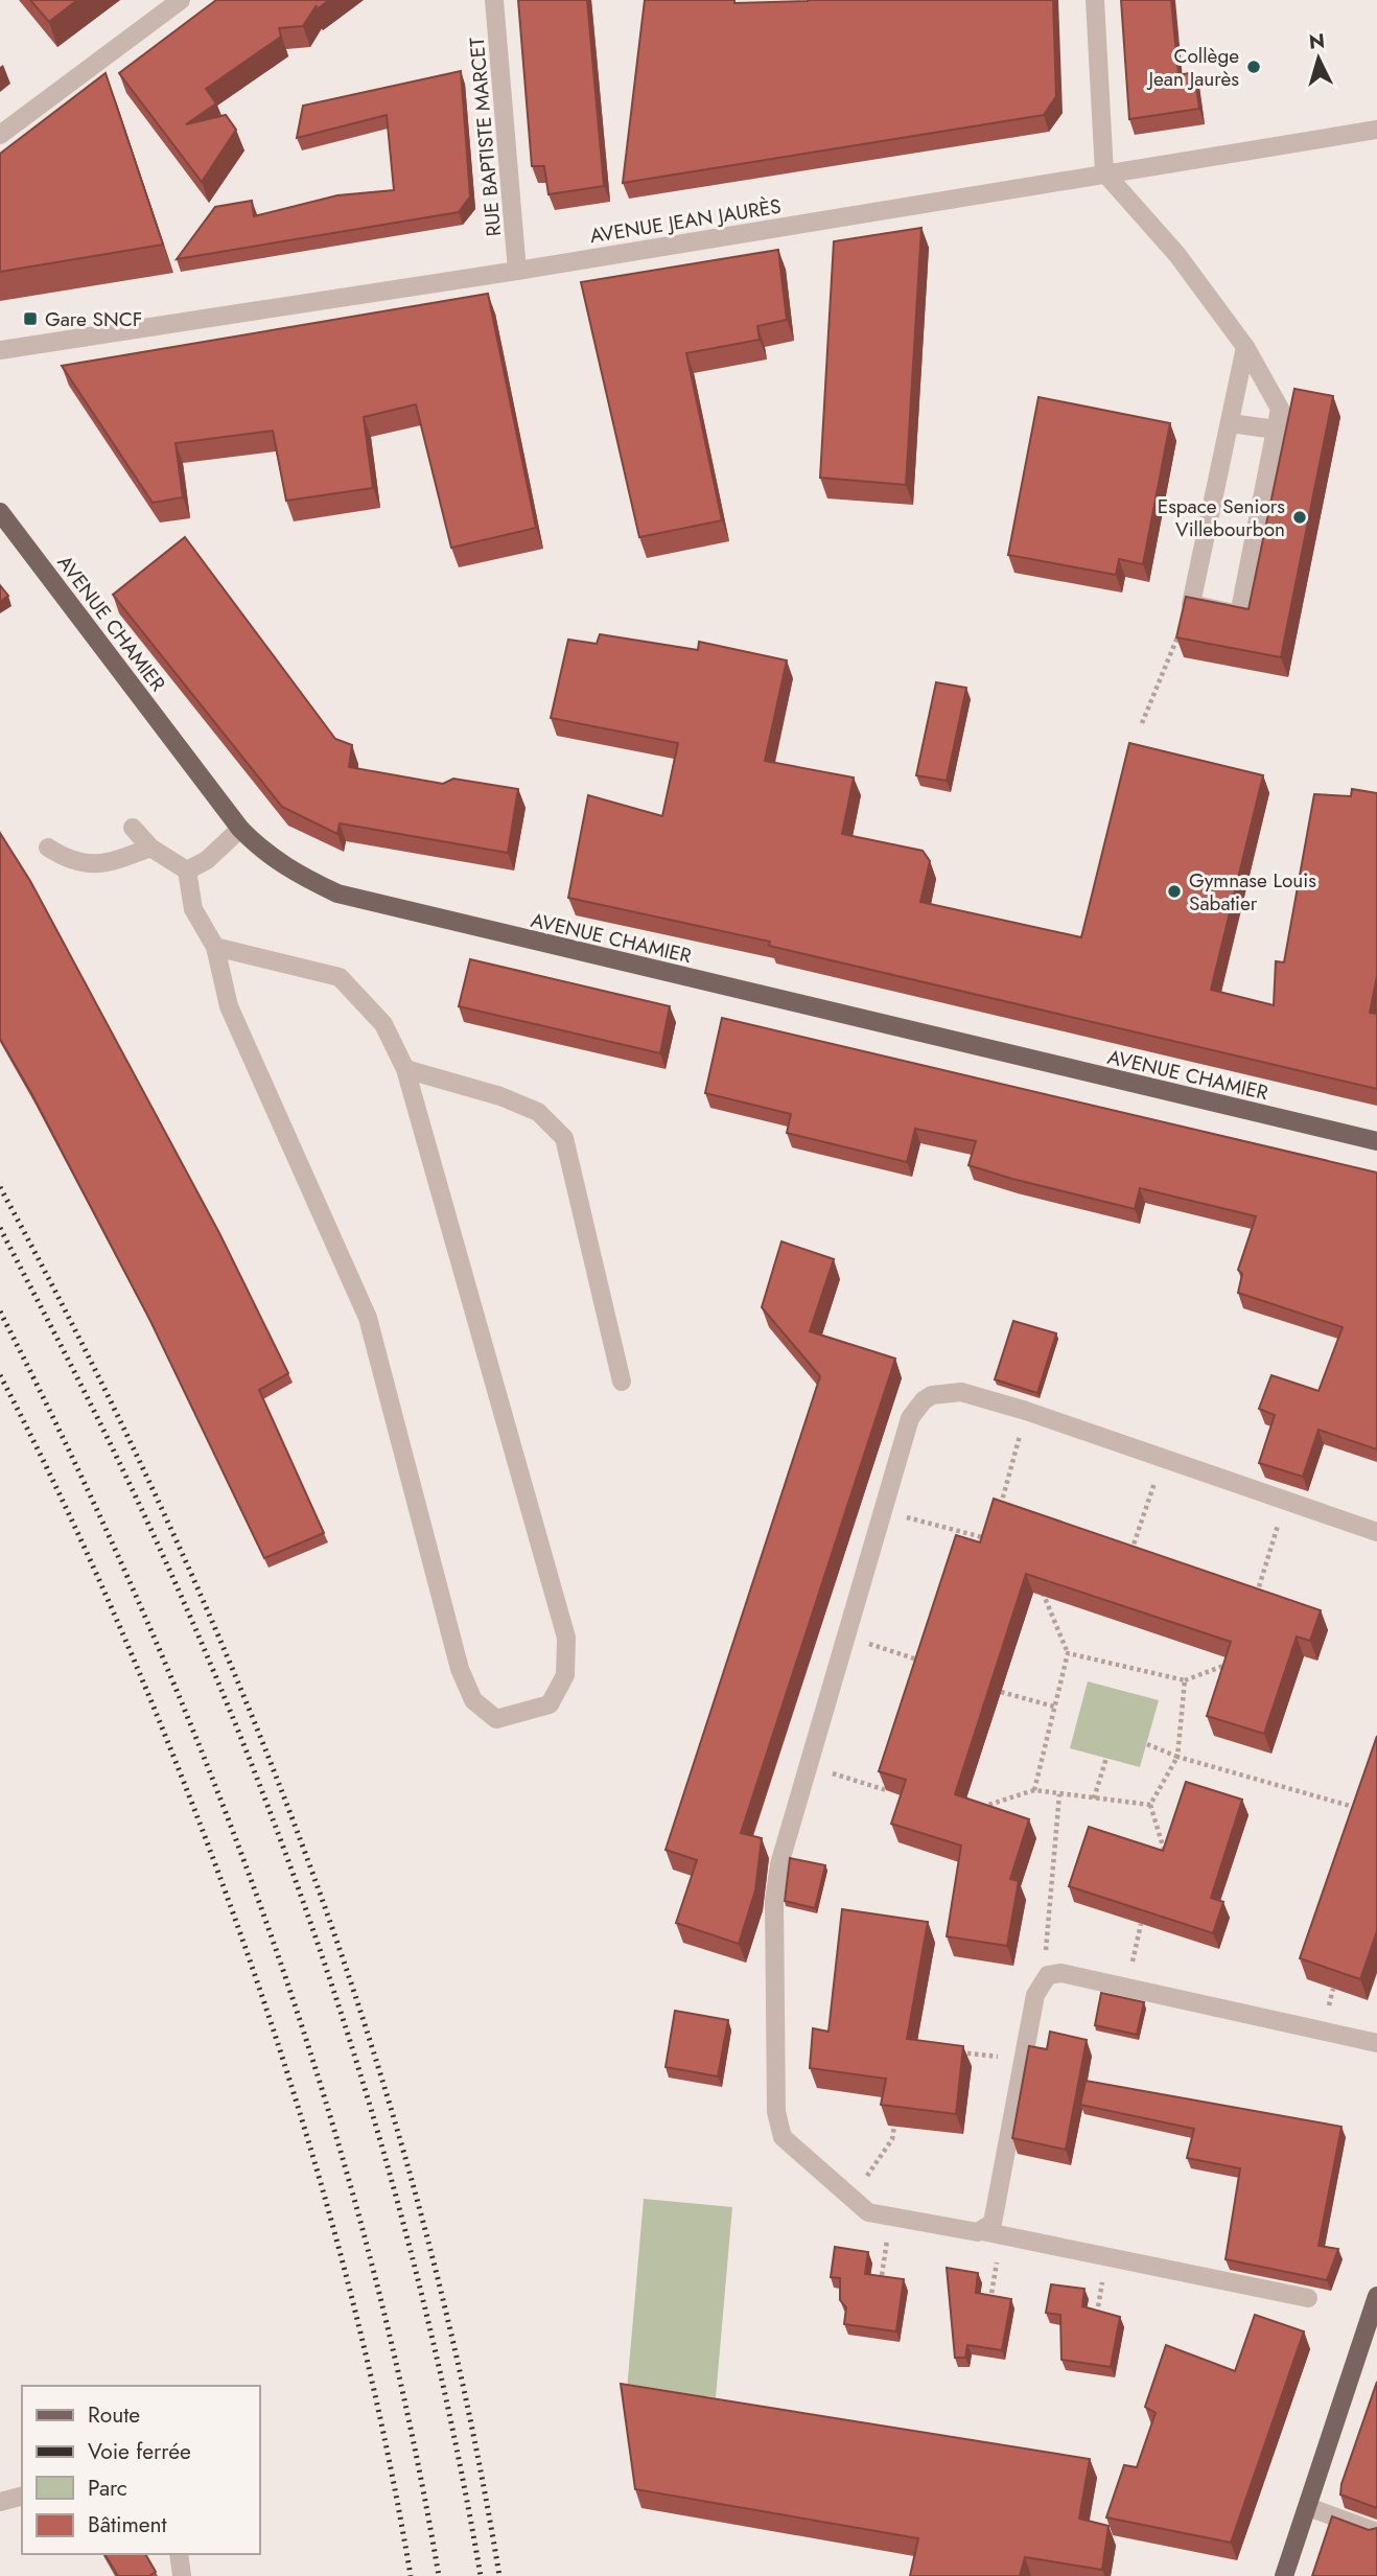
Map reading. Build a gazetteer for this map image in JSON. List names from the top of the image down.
{
  "streets": {
    "main road": ["AVENUE CHAMIER"],
    "street": ["RUE BAPTISTE MARCET", "AVENUE JEAN JAURÈS"]
  },
  "crossings": [
    ["RUE BAPTISTE MARCET", "AVENUE JEAN JAURÈS"]
  ],
  "places": {
    "other": ["Collège Jean Jaurès", "Espace Seniors Villebourbon", "Gymnase Louis Sabatier"],
    "transit": ["Gare SNCF"]
  },
  "legend": [
    "Route",
    "Voie ferrée",
    "Parc",
    "Bâtiment"
  ],
  "north": "top"
}
